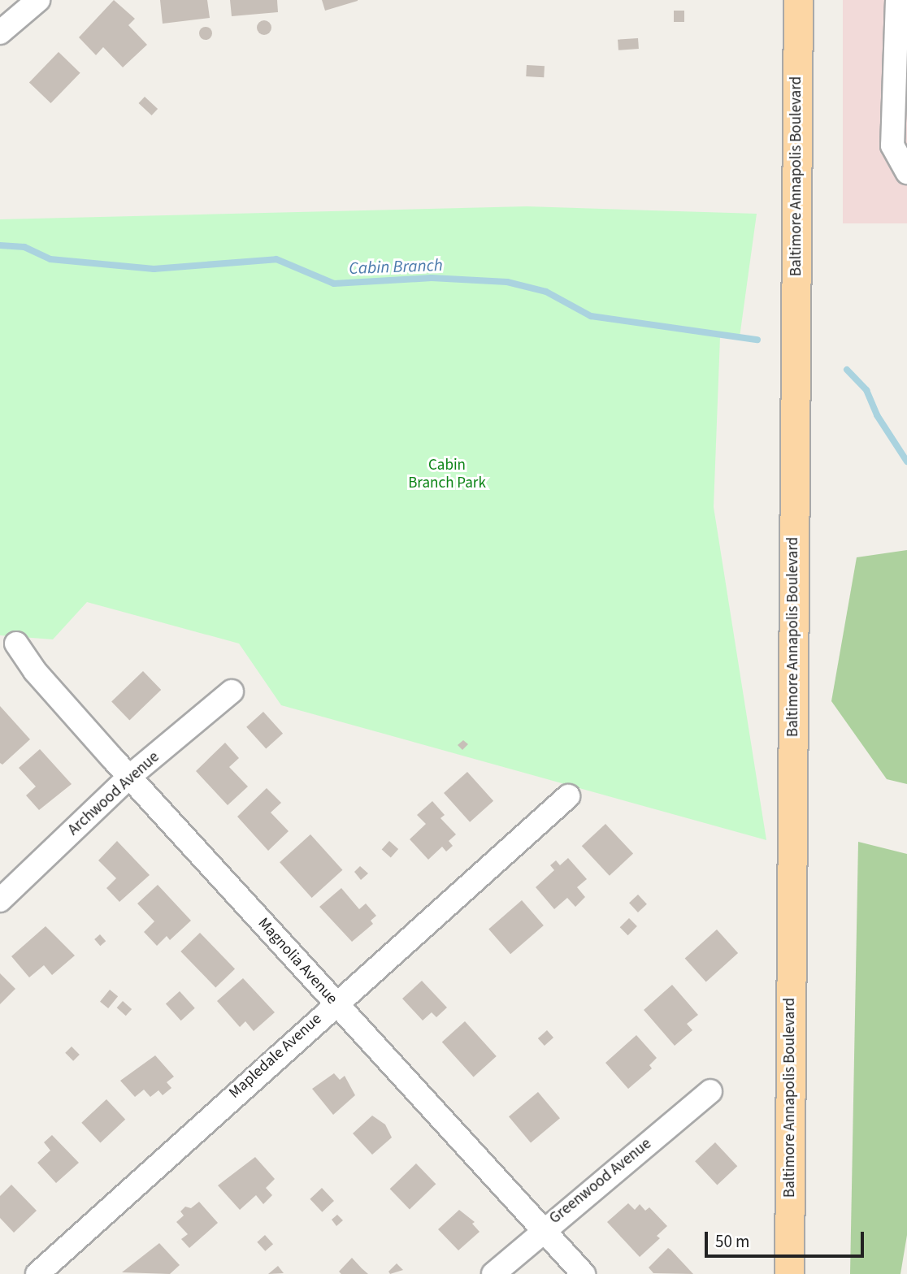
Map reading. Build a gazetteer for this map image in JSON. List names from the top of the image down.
{
  "streets": {
    "main road": ["Baltimore Annapolis Boulevard"],
    "street": [
      "Archwood Avenue",
      "Magnolia Avenue",
      "Mapledale Avenue",
      "Greenwood Avenue"
    ]
  },
  "crossings": [
    ["Archwood Avenue", "Magnolia Avenue"],
    ["Magnolia Avenue", "Mapledale Avenue"],
    ["Magnolia Avenue", "Greenwood Avenue"]
  ],
  "water": ["Cabin Branch"],
  "parks": ["Cabin Branch Park"],
  "scale_bar": "50 m"
}
